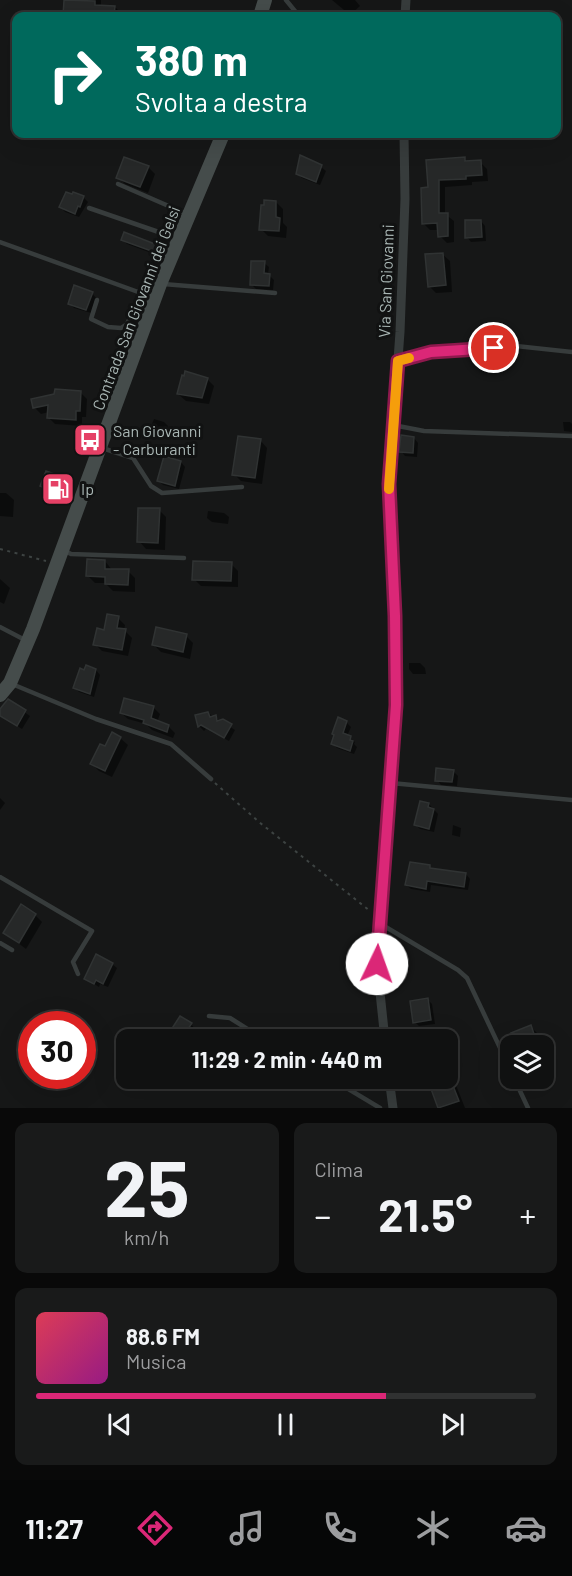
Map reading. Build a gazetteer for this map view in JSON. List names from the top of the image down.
{
  "streets": {
    "main road": ["Contrada San Giovanni dei Gelsi"],
    "street": ["Via San Giovanni"]
  },
  "places": {
    "bus stop": ["San Giovanni - Carburanti"],
    "fuel station": ["Ip"]
  },
  "page": {
    "turn": ["380 m", "Svolta a destra"],
    "limit": "30",
    "trip": "11:29 · 2 min · 440 m",
    "tile": [
      ["25", "km/h"],
      "Clima"
    ],
    "heat": ["−", "21.5°", "+"],
    "song": ["88.6 FM", "Musica"],
    "tabs": "11:27"
  }
}
